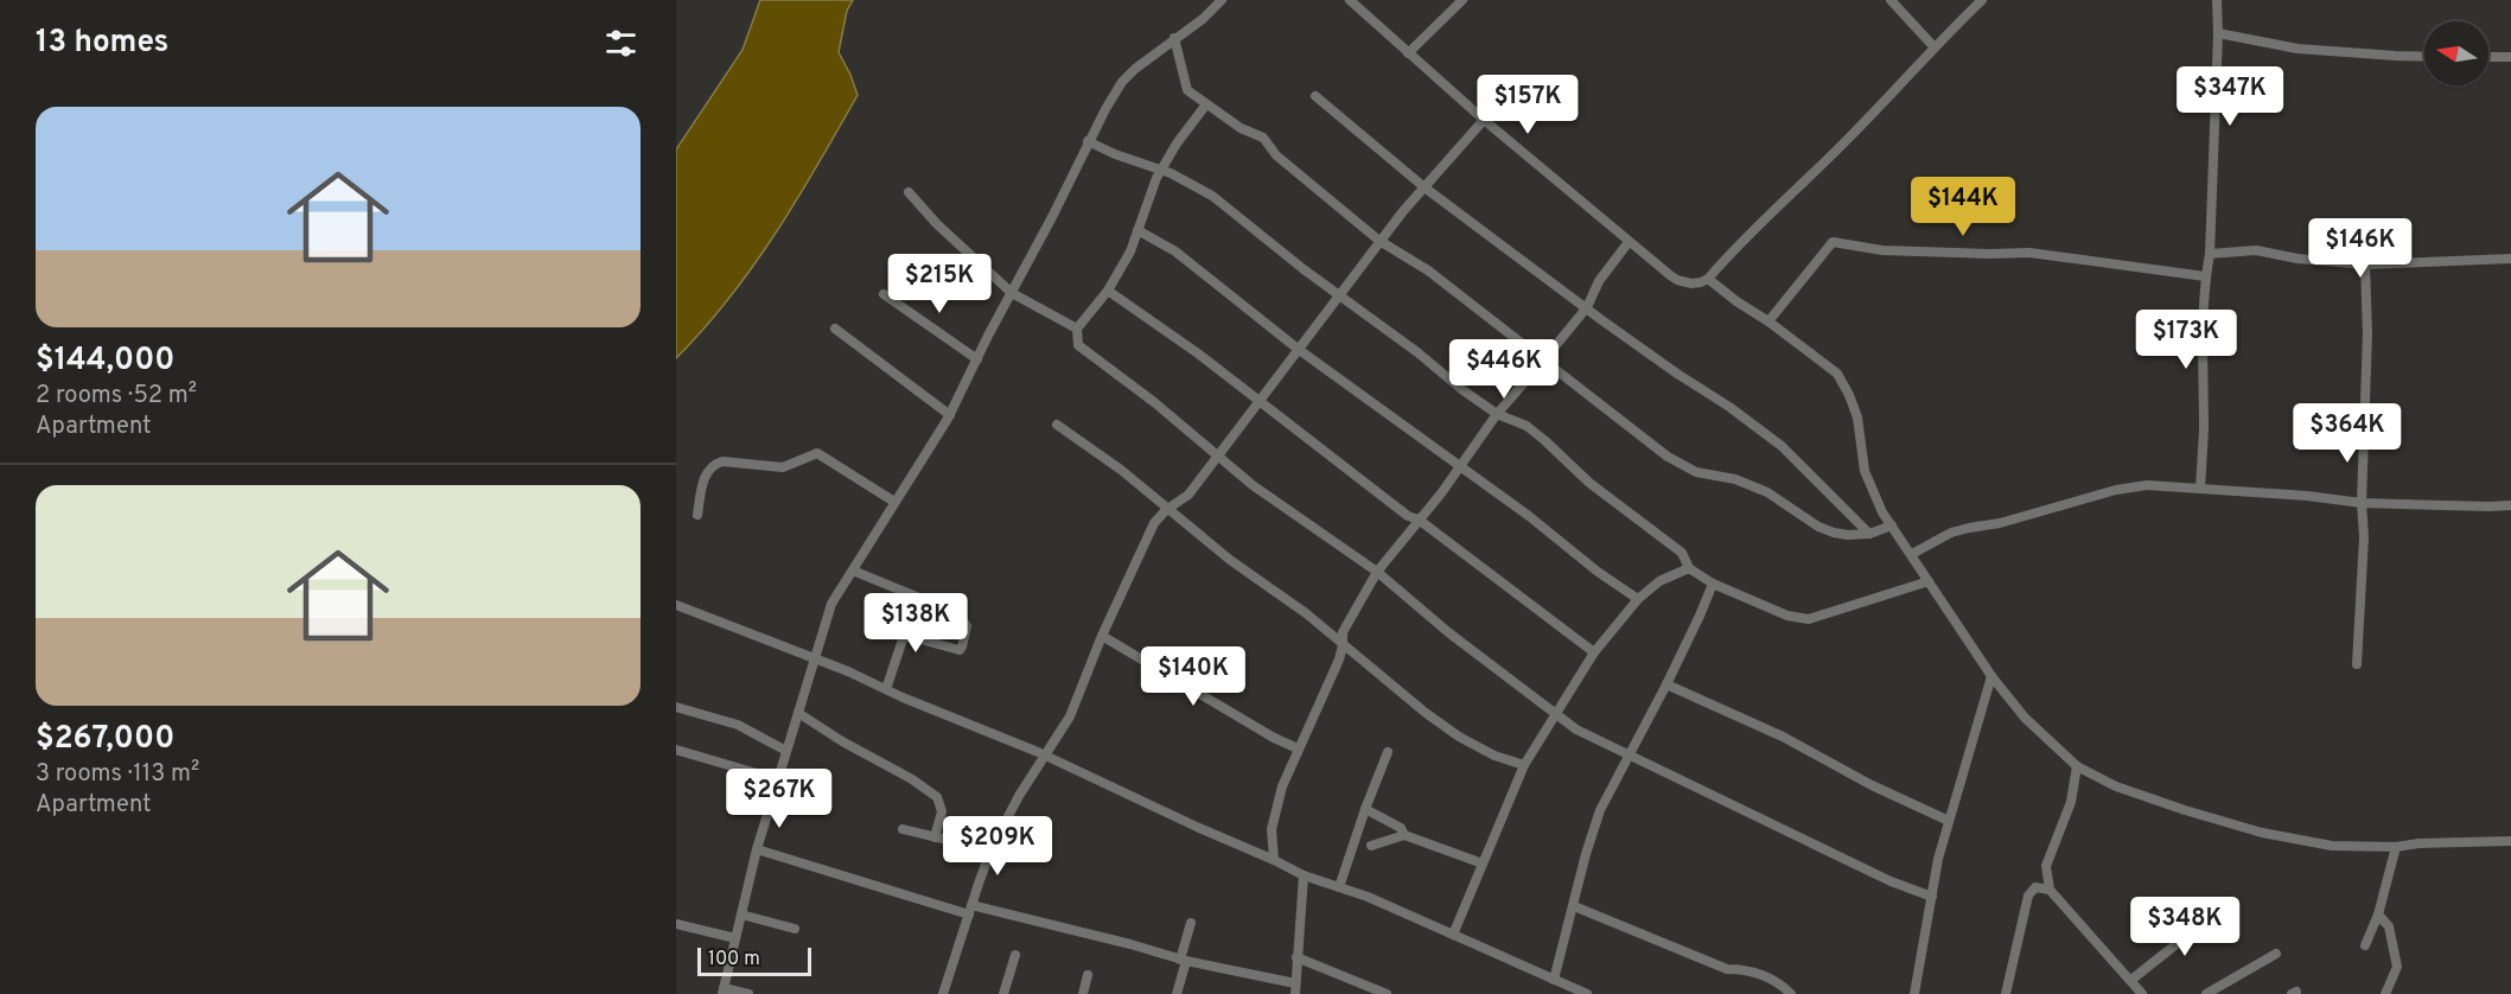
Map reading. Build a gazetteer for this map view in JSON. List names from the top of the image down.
{
  "scale_bar": "100 m",
  "north": "left",
  "page": {
    "heading": "13 homes",
    "price": [
      "$347K",
      "$157K",
      "$144K",
      "$146K",
      "$215K",
      "$173K",
      "$446K",
      "$364K",
      "$138K",
      "$140K",
      "$267K",
      "$209K",
      "$348K"
    ],
    "list": [
      {
        "name": "$144,000",
        "note": "2 rooms · 52 m² · Apartment"
      },
      {
        "name": "$267,000",
        "note": "3 rooms · 113 m² · Apartment"
      }
    ],
    "scale": "100 m"
  }
}
